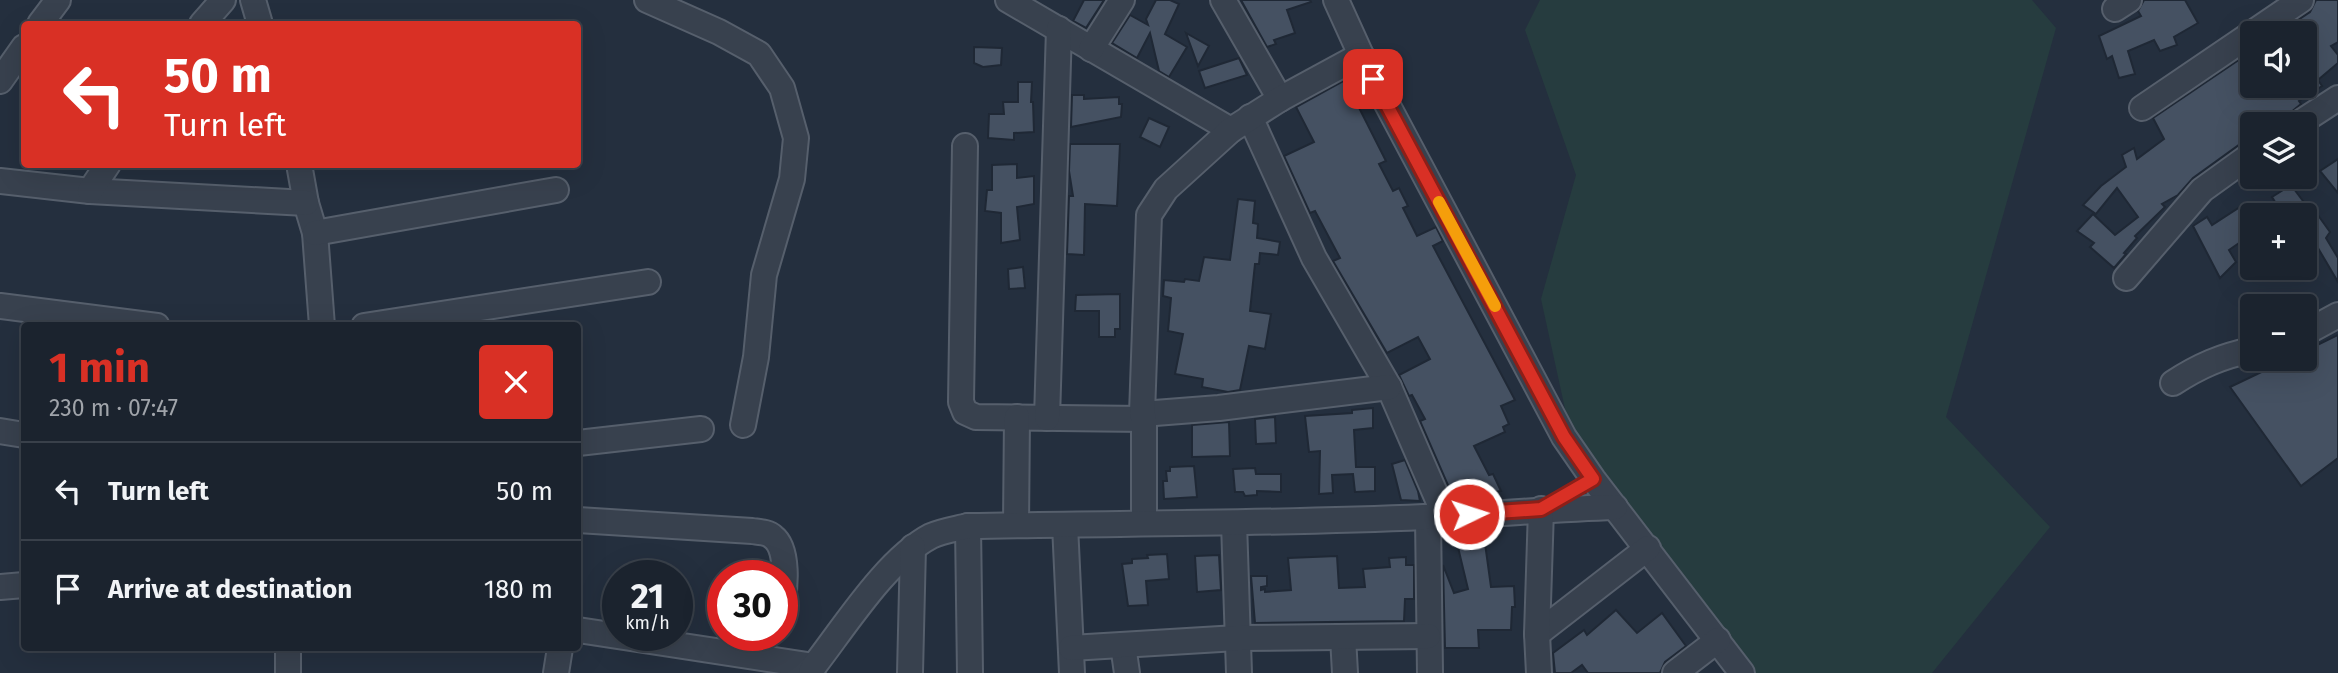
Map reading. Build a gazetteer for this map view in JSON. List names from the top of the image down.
{
  "page": {
    "map_buttons": ["+", "−"],
    "turn": ["50 m", "Turn left"],
    "heading": ["1 min", "230 m · 07:47"],
    "list": [
      {
        "name": "Turn left",
        "value": "50 m"
      },
      {
        "name": "Arrive at destination",
        "value": "180 m"
      }
    ],
    "speed": "21 km/h",
    "limit": "30"
  }
}
